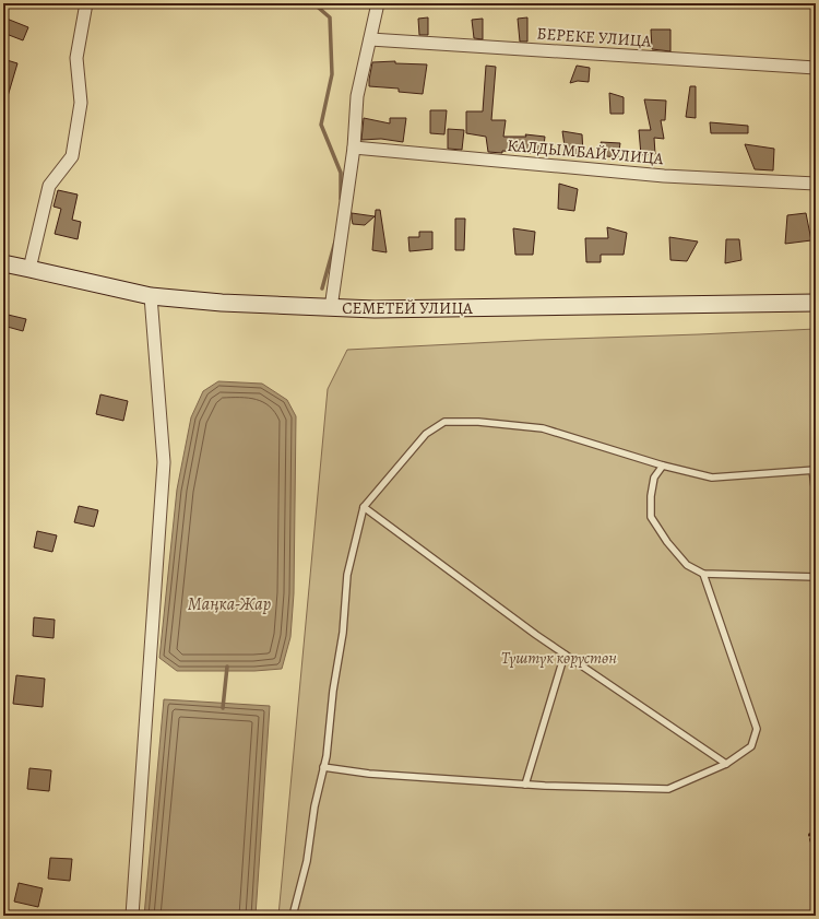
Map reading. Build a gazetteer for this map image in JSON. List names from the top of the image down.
{
  "streets": {
    "street": ["БЕРЕКЕ УЛИЦА", "КАЛДЫМБАЙ УЛИЦА", "СЕМЕТЕЙ УЛИЦА"]
  },
  "water": ["Маңка-Жар"],
  "parks": ["Түштүк көрүстөн"]
}
